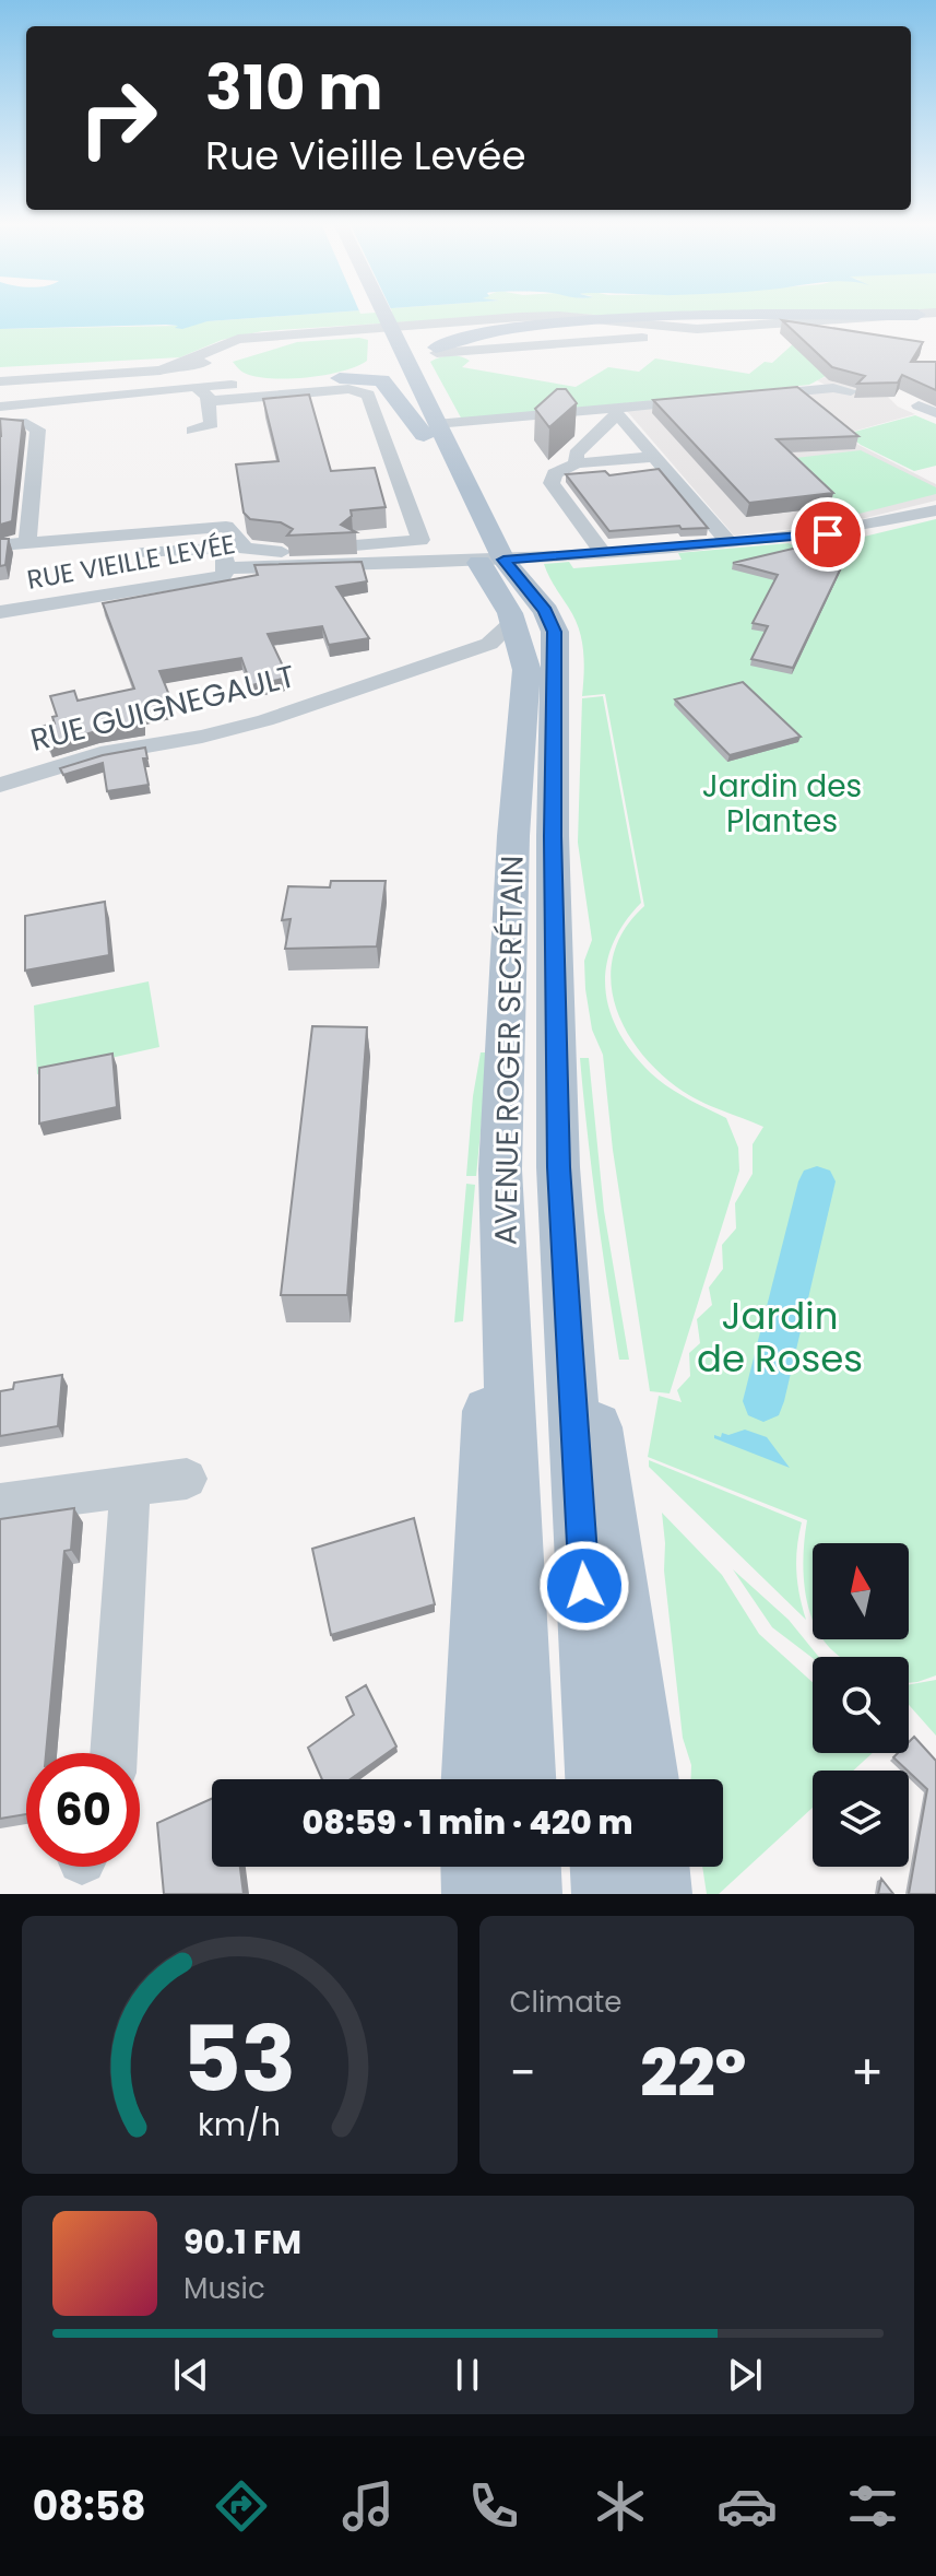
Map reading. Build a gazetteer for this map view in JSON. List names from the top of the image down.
{
  "streets": {
    "main road": ["AVENUE ROGER SECRÉTAIN"],
    "street": ["RUE VIEILLE LEVÉE", "RUE GUIGNEGAULT"]
  },
  "crossings": [
    ["RUE VIEILLE LEVÉE", "AVENUE ROGER SECRÉTAIN"],
    ["RUE GUIGNEGAULT", "AVENUE ROGER SECRÉTAIN"]
  ],
  "parks": ["Jardin des Plantes", "Jardin de Roses"],
  "north": "top",
  "page": {
    "turn": ["310 m", "Rue Vieille Levée"],
    "limit": "60",
    "trip": "08:59 · 1 min · 420 m",
    "tile": "Climate",
    "heat": ["−", "22°", "+"],
    "song": ["90.1 FM", "Music"],
    "tabs": "08:58",
    "gauge": ["53", "km/h"]
  }
}
